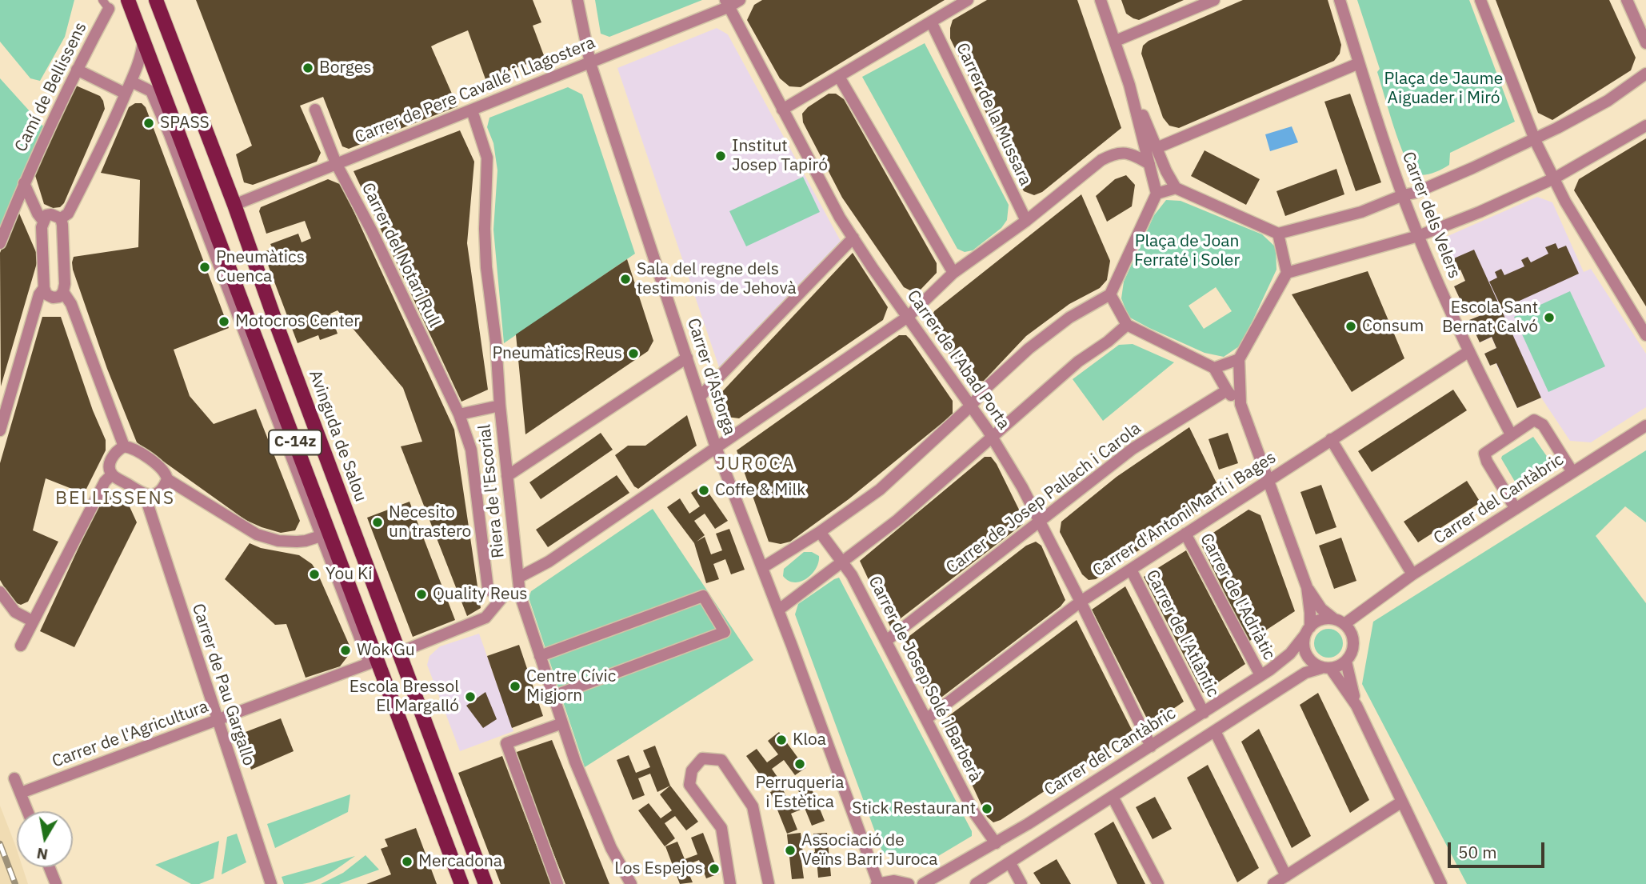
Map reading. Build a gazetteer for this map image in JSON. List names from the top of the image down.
{
  "streets": {
    "main road": ["Avinguda de Salou", "C-14z"],
    "street": [
      "Camí de Bellissens",
      "Carrer de Pere Cavallé i Llagostera",
      "Carrer de la Mussara",
      "Carrer dels Velers",
      "Carrer del Notari Rull",
      "Carrer de l'Abad Porta",
      "Carrer d'Astorga",
      "Riera de l'Escorial",
      "Carrer de Josep Pallach i Carola",
      "Carrer del Cantàbric",
      "Carrer d'Antoni Martí i Bages",
      "Carrer de l'Adriàtic",
      "Carrer de l'Atlàntic",
      "Carrer de Josep Solé i Barberà",
      "Carrer de Pau Gargallo",
      "Carrer de l'Agricultura"
    ]
  },
  "crossings": [
    ["Carrer de Pere Cavallé i Llagostera", "Carrer del Notari Rull"],
    ["Carrer de Pere Cavallé i Llagostera", "Carrer de l'Abad Porta"],
    ["Carrer de Pere Cavallé i Llagostera", "Carrer d'Astorga"],
    ["Carrer de Pere Cavallé i Llagostera", "Avinguda de Salou"],
    ["Carrer de Pere Cavallé i Llagostera", "Riera de l'Escorial"],
    ["Carrer dels Velers", "Carrer d'Antoni Martí i Bages"],
    ["Carrer de l'Abad Porta", "Carrer de Josep Pallach i Carola"],
    ["Carrer de l'Abad Porta", "Carrer del Cantàbric"],
    ["Carrer de l'Abad Porta", "Carrer d'Antoni Martí i Bages"],
    ["C-14z", "Carrer de l'Agricultura"],
    ["Carrer de Josep Pallach i Carola", "Carrer de Josep Solé i Barberà"],
    ["Carrer del Cantàbric", "Carrer de l'Adriàtic"],
    ["Carrer del Cantàbric", "Carrer de l'Atlàntic"],
    ["Carrer del Cantàbric", "Carrer de Josep Solé i Barberà"],
    ["Carrer d'Antoni Martí i Bages", "Carrer de l'Adriàtic"],
    ["Carrer d'Antoni Martí i Bages", "Carrer de l'Atlàntic"],
    ["Carrer d'Antoni Martí i Bages", "Carrer de Josep Solé i Barberà"],
    ["Carrer de Pau Gargallo", "Carrer de l'Agricultura"]
  ],
  "districts": ["JUROCA", "BELLISSENS"],
  "parks": ["Plaça de Jaume Aiguader i Miró", "Plaça de Joan Ferraté i Soler"],
  "places": [
    "Borges",
    "SPASS",
    "Institut Josep Tapiró",
    "Pneumàtics Cuenca",
    "Sala del regne dels testimonis de Jehovà",
    "Escola Sant Bernat Calvó",
    "Motocros Center",
    "Consum",
    "Pneumàtics Reus",
    "Coffe & Milk",
    "Necesito un trastero",
    "You Ki",
    "Quality Reus",
    "Wok Gu",
    "Centre Cívic Migjorn",
    "Escola Bressol El Margalló",
    "Kloa",
    "Perruqueria i Estètica",
    "Stick Restaurant",
    "Associació de Veïns Barri Juroca",
    "Mercadona",
    "Los Espejos"
  ],
  "scale_bar": "50 m",
  "north": "bottom"
}
